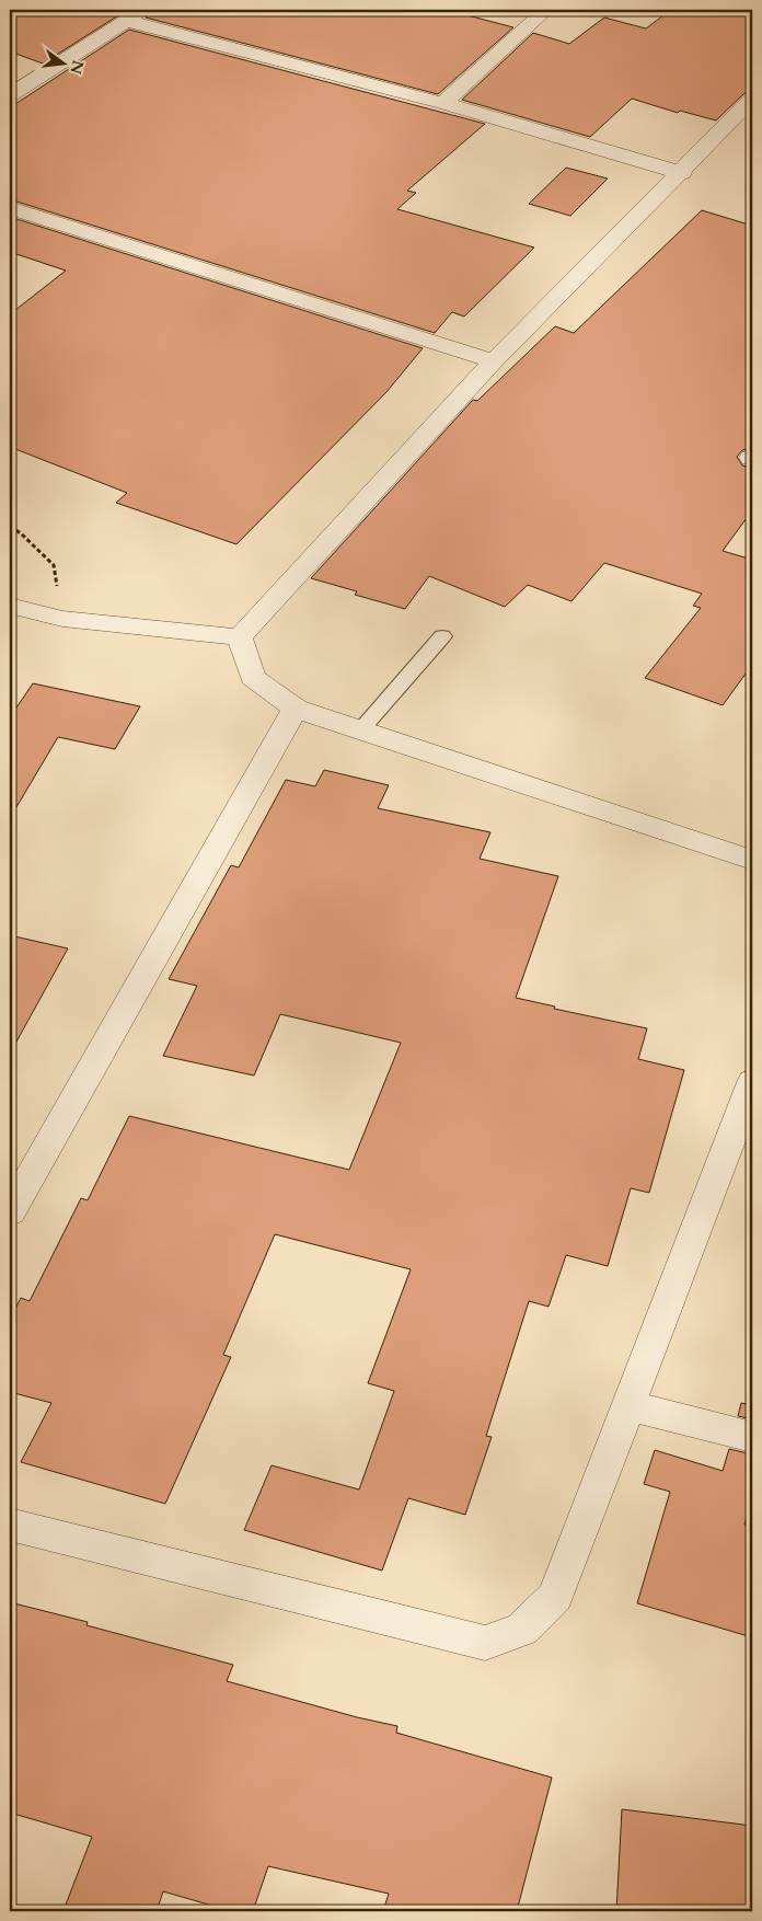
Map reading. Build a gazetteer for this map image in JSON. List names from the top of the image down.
{
  "north": "right"
}
